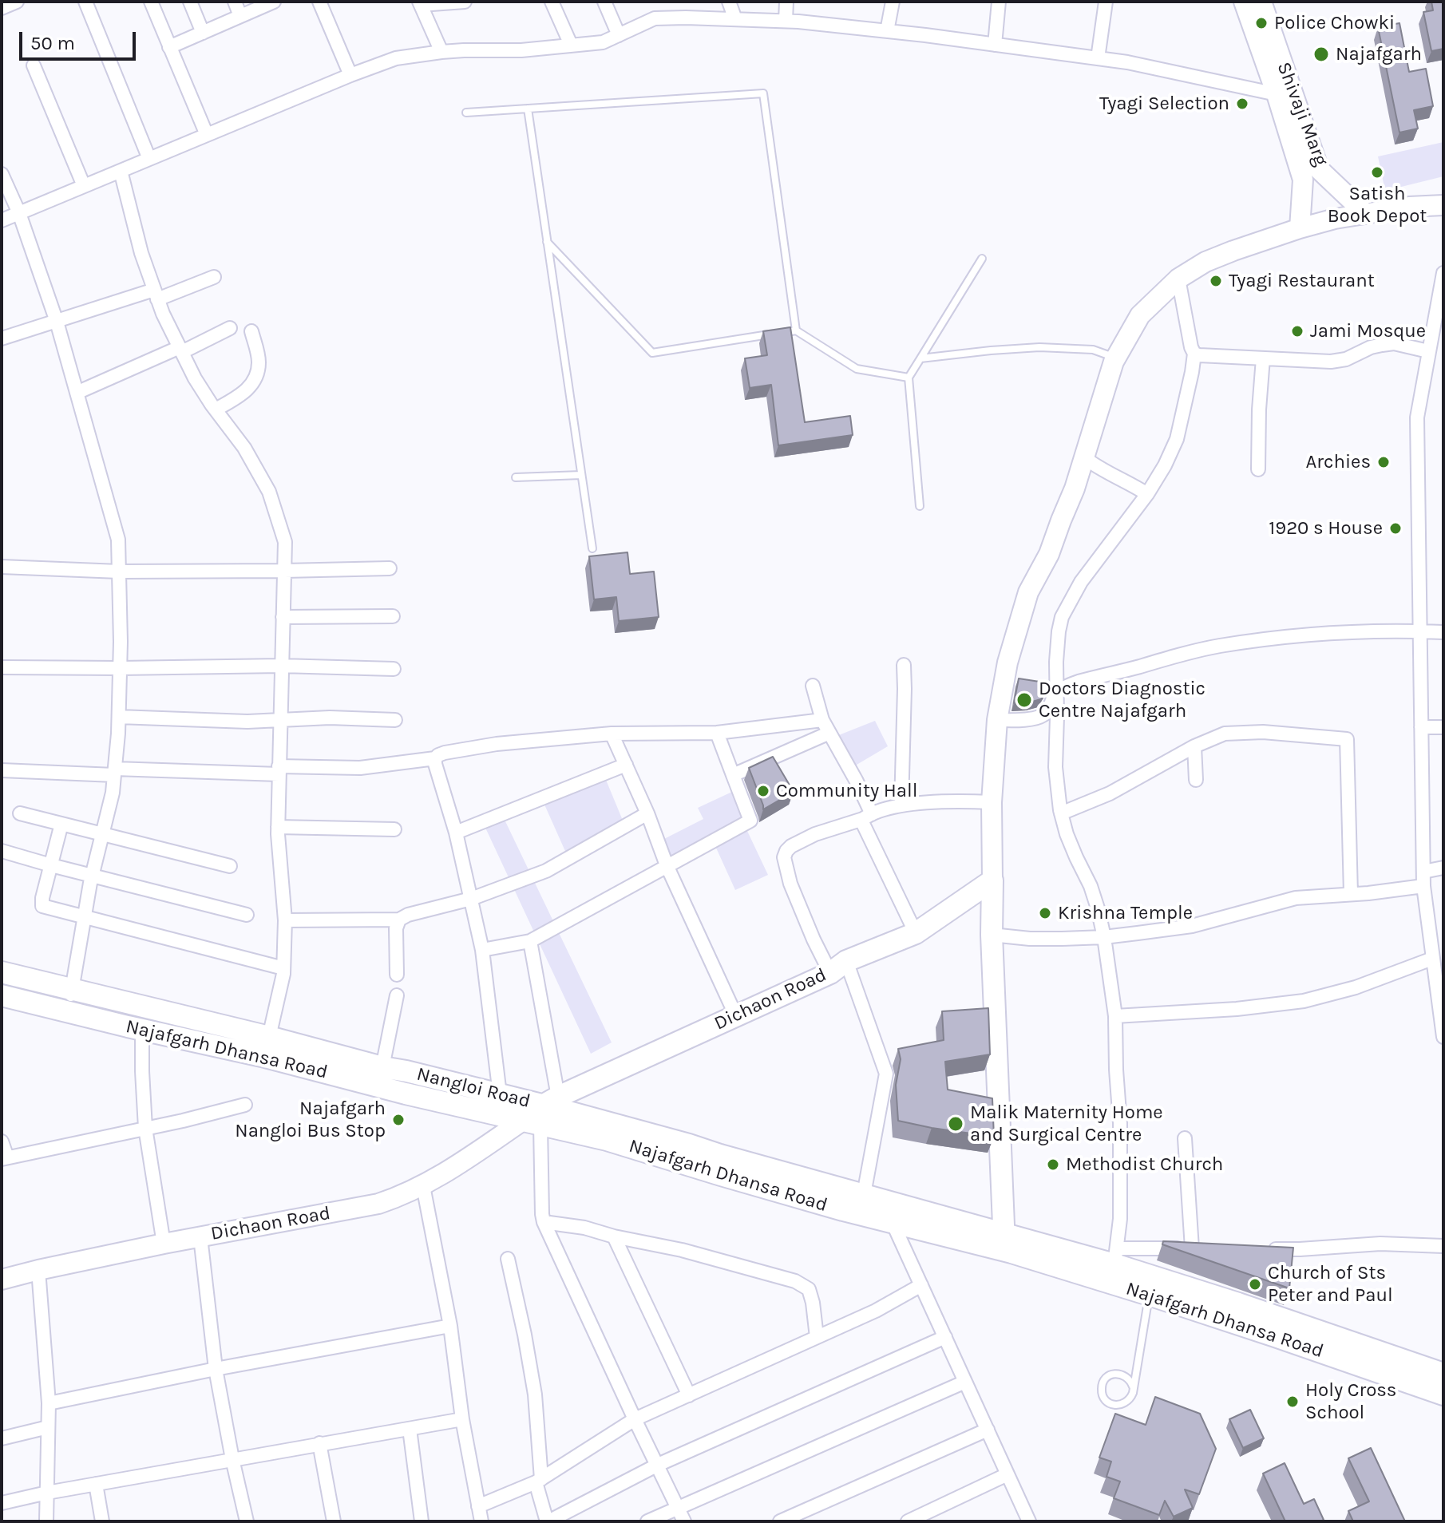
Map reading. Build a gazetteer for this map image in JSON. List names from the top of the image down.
{
  "streets": {
    "main road": [
      "Shivaji Marg",
      "Dichaon Road",
      "Najafgarh Dhansa Road",
      "Nangloi Road"
    ]
  },
  "crossings": [
    ["Dichaon Road", "Najafgarh Dhansa Road"],
    ["Dichaon Road", "Nangloi Road"],
    ["Najafgarh Dhansa Road", "Nangloi Road"]
  ],
  "places": [
    "Police Chowki",
    "Najafgarh",
    "Tyagi Selection",
    "Satish Book Depot",
    "Tyagi Restaurant",
    "Jami Mosque",
    "Archies",
    "1920 s House",
    "Doctors Diagnostic Centre Najafgarh",
    "Community Hall",
    "Krishna Temple",
    "Najafgarh Nangloi Bus Stop",
    "Malik Maternity Home and Surgical Centre",
    "Methodist Church",
    "Church of Sts Peter and Paul",
    "Holy Cross School"
  ],
  "scale_bar": "50 m"
}
